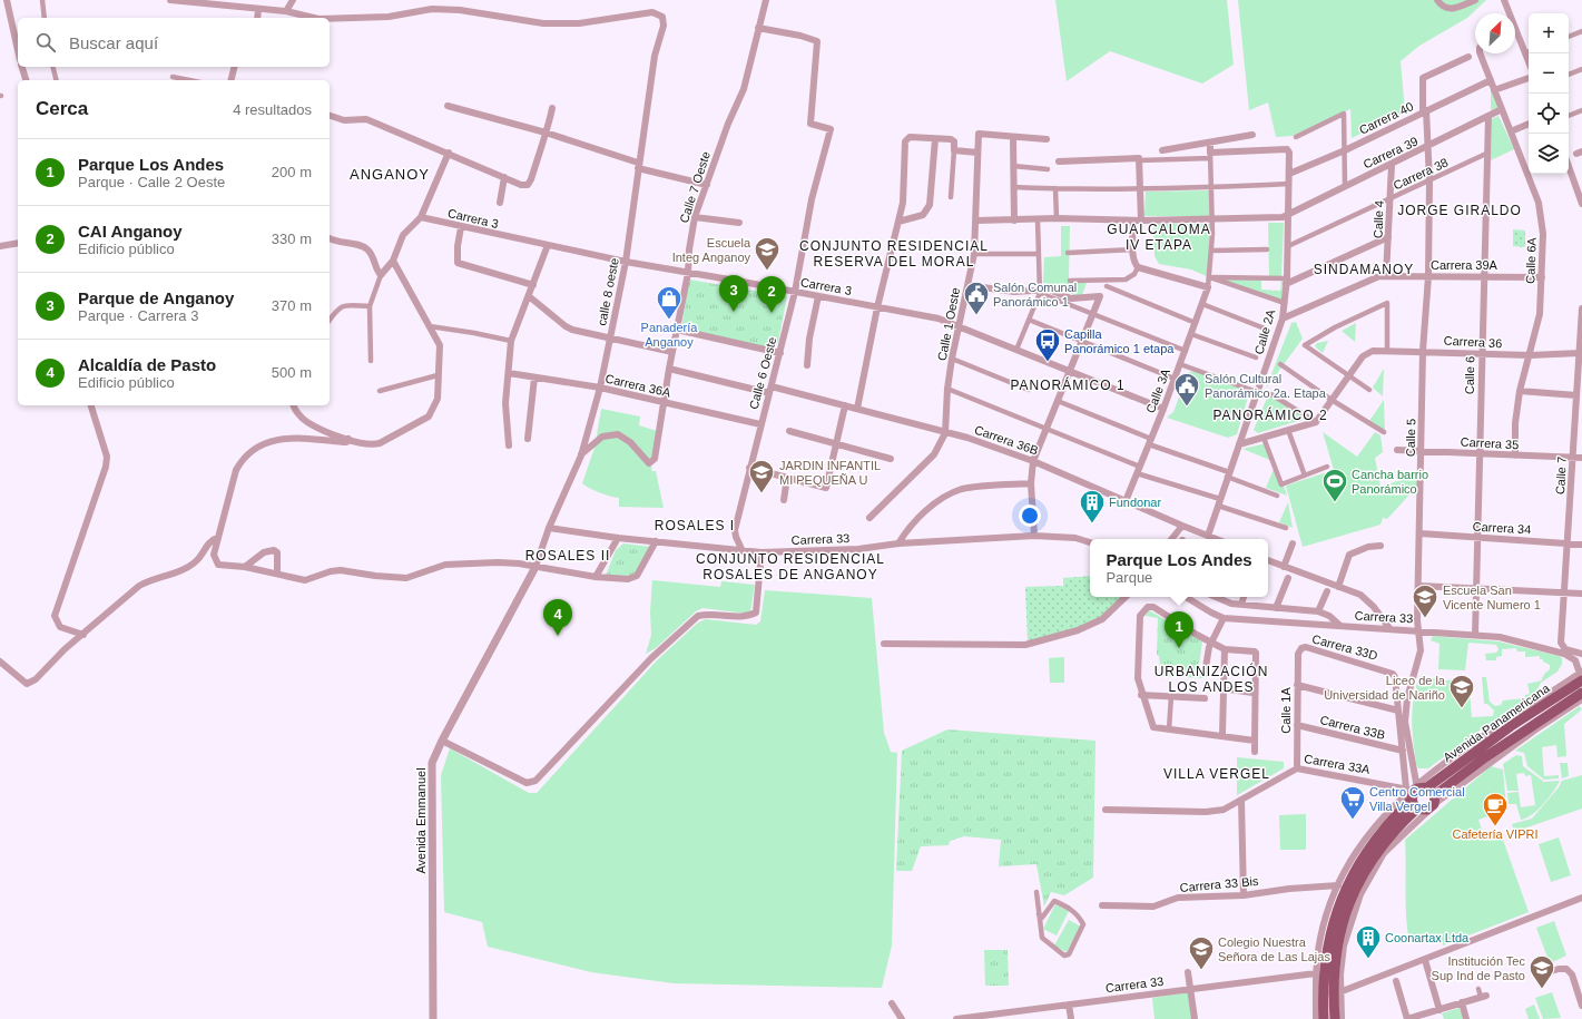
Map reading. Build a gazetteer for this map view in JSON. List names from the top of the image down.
{
  "streets": {
    "main road": ["Avenida Panamericana"],
    "street": [
      "Carrera 40",
      "Carrera 39",
      "Carrera 38",
      "Calle 7 Oeste",
      "Carrera 3",
      "Calle 4",
      "Calle 6A",
      "Carrera 39A",
      "calle 8 oeste",
      "Calle 1 Oeste",
      "Calle 2A",
      "Carrera 36",
      "Calle 6 Oeste",
      "Calle 6",
      "Carrera 36A",
      "Calle 3A",
      "Calle 5",
      "Carrera 36B",
      "Carrera 35",
      "Calle 7",
      "Carrera 34",
      "Carrera 33",
      "Carrera 33D",
      "Calle 1A",
      "Carrera 33B",
      "Carrera 33A",
      "Avenida Emmanuel",
      "Carrera 33 Bis"
    ]
  },
  "crossings": [
    ["Carrera 40", "Calle 6A"],
    ["Carrera 40", "Calle 2A"],
    ["Carrera 40", "Calle 5"],
    ["Carrera 39", "Calle 4"],
    ["Carrera 39", "Calle 6A"],
    ["Carrera 39", "Calle 2A"],
    ["Carrera 39", "Calle 6"],
    ["Carrera 39", "Calle 5"],
    ["Carrera 38", "Calle 4"],
    ["Carrera 38", "Calle 2A"],
    ["Carrera 38", "Calle 6"],
    ["Carrera 38", "Calle 5"],
    ["Calle 7 Oeste", "Carrera 3"],
    ["Calle 7 Oeste", "calle 8 oeste"],
    ["Calle 7 Oeste", "Calle 6 Oeste"],
    ["Calle 7 Oeste", "Carrera 36A"],
    ["Calle 7 Oeste", "Carrera 36B"],
    ["Carrera 3", "calle 8 oeste"],
    ["Carrera 3", "Calle 1 Oeste"],
    ["Carrera 3", "Calle 6 Oeste"],
    ["Carrera 3", "Calle 3A"],
    ["Calle 4", "Carrera 39A"],
    ["Calle 6A", "Carrera 39A"],
    ["Calle 6A", "Carrera 36"],
    ["Calle 6A", "Carrera 35"],
    ["Carrera 39A", "Calle 2A"],
    ["Carrera 39A", "Calle 6"],
    ["Carrera 39A", "Calle 5"],
    ["calle 8 oeste", "Carrera 36A"],
    ["calle 8 oeste", "Carrera 33"],
    ["calle 8 oeste", "Avenida Emmanuel"],
    ["Calle 1 Oeste", "Carrera 36B"],
    ["Calle 2A", "Carrera 36B"],
    ["Carrera 36", "Calle 6"],
    ["Carrera 36", "Calle 5"],
    ["Carrera 36", "Calle 7"],
    ["Calle 6 Oeste", "Carrera 36A"],
    ["Calle 6 Oeste", "Carrera 36B"],
    ["Calle 6 Oeste", "Carrera 33"],
    ["Calle 6", "Carrera 35"],
    ["Calle 6", "Carrera 34"],
    ["Calle 6", "Carrera 33"],
    ["Calle 3A", "Carrera 36B"],
    ["Calle 5", "Carrera 35"],
    ["Calle 5", "Carrera 34"],
    ["Calle 5", "Carrera 33"],
    ["Calle 5", "Avenida Panamericana"],
    ["Calle 5", "Carrera 33A"],
    ["Carrera 35", "Calle 7"],
    ["Calle 7", "Carrera 34"],
    ["Carrera 33", "Avenida Panamericana"],
    ["Carrera 33D", "Calle 1A"],
    ["Calle 1A", "Carrera 33B"],
    ["Calle 1A", "Carrera 33A"],
    ["Avenida Panamericana", "Carrera 33A"]
  ],
  "districts": [
    "ANGANOY",
    "JORGE GIRALDO",
    "GUALCALOMA IV ETAPA",
    "CONJUNTO RESIDENCIAL RESERVA DEL MORAL",
    "SINDAMANOY",
    "PANORÁMICO 1",
    "PANORÁMICO 2",
    "ROSALES I",
    "ROSALES II",
    "CONJUNTO RESIDENCIAL ROSALES DE ANGANOY",
    "URBANIZACIÓN LOS ANDES",
    "VILLA VERGEL"
  ],
  "places": {
    "school or university": [
      "Escuela Integ Anganoy",
      "JARDIN INFANTIL MI PEQUEÑA U",
      "Escuela San Vicente Numero 1",
      "Liceo de la Universidad de Nariño",
      "Colegio Nuestra Señora de Las Lajas",
      "Institución Tec Sup Ind de Pasto"
    ],
    "public building": ["Salón Comunal Panorámico 1", "Salón Cultural Panorámico 2a. Etapa"],
    "shop": ["Panadería Anganoy"],
    "bus stop": ["Capilla Panorámico 1 etapa"],
    "sports": ["Cancha barrio Panorámico"],
    "building": ["Fundonar", "Coonartax Ltda"],
    "supermarket": ["Centro Comercial Villa Vergel"],
    "cafe": ["Cafetería VIPRI"]
  },
  "north": "top right",
  "page": {
    "map_buttons": ["+", "−"],
    "search": "Buscar aquí",
    "heading": ["Cerca", "4 resultados"],
    "list": [
      {
        "mark": "1",
        "name": "Parque Los Andes",
        "note": "Parque · Calle 2 Oeste",
        "value": "200 m"
      },
      {
        "mark": "2",
        "name": "CAI Anganoy",
        "note": "Edificio público",
        "value": "330 m"
      },
      {
        "mark": "3",
        "name": "Parque de Anganoy",
        "note": "Parque · Carrera 3",
        "value": "370 m"
      },
      {
        "mark": "4",
        "name": "Alcaldía de Pasto",
        "note": "Edificio público",
        "value": "500 m"
      }
    ],
    "pins": [
      "3",
      "2",
      "4",
      "1"
    ],
    "popup": ["Parque Los Andes", "Parque"]
  }
}
